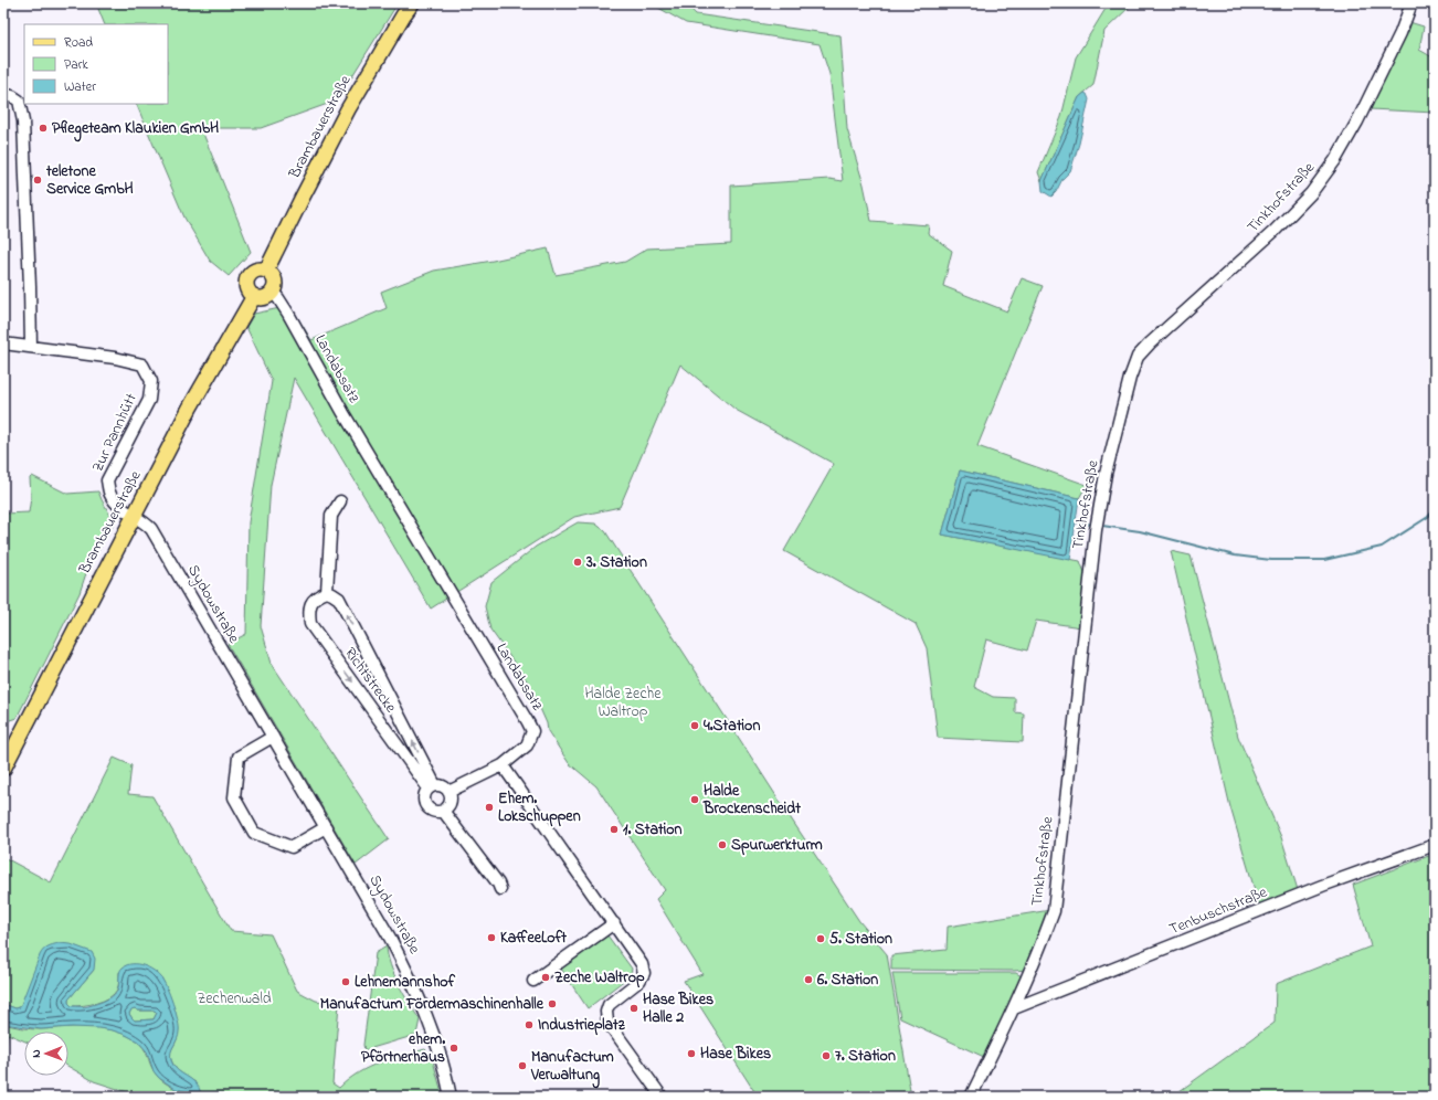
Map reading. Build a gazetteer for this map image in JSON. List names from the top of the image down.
{
  "streets": {
    "main road": ["Brambauerstraße"],
    "street": [
      "Tinkhofstraße",
      "Landabsatz",
      "Zur Pannhütt",
      "Sydowstraße",
      "Richtstrecke",
      "Tenbuschstraße"
    ]
  },
  "crossings": [
    ["Brambauerstraße", "Landabsatz"],
    ["Brambauerstraße", "Zur Pannhütt"],
    ["Brambauerstraße", "Sydowstraße"],
    ["Tinkhofstraße", "Tenbuschstraße"],
    ["Zur Pannhütt", "Sydowstraße"]
  ],
  "parks": ["Halde Zeche Waltrop", "Zechenwald"],
  "places": [
    "Pflegeteam Klaukien GmbH",
    "teletone Service GmbH",
    "3. Station",
    "4.Station",
    "Halde Brockenscheidt",
    "Ehem. Lokschuppen",
    "1. Station",
    "Spurwerkturm",
    "KaffeeLoft",
    "5. Station",
    "Zeche Waltrop",
    "6. Station",
    "Lehnemannshof",
    "Manufactum Fördermaschinenhalle",
    "Hase Bikes Halle 2",
    "Industrieplatz",
    "ehem. Pförtnerhaus",
    "Hase Bikes",
    "7. Station",
    "Manufactum Verwaltung"
  ],
  "legend": ["Road", "Park", "Water"],
  "north": "left"
}
